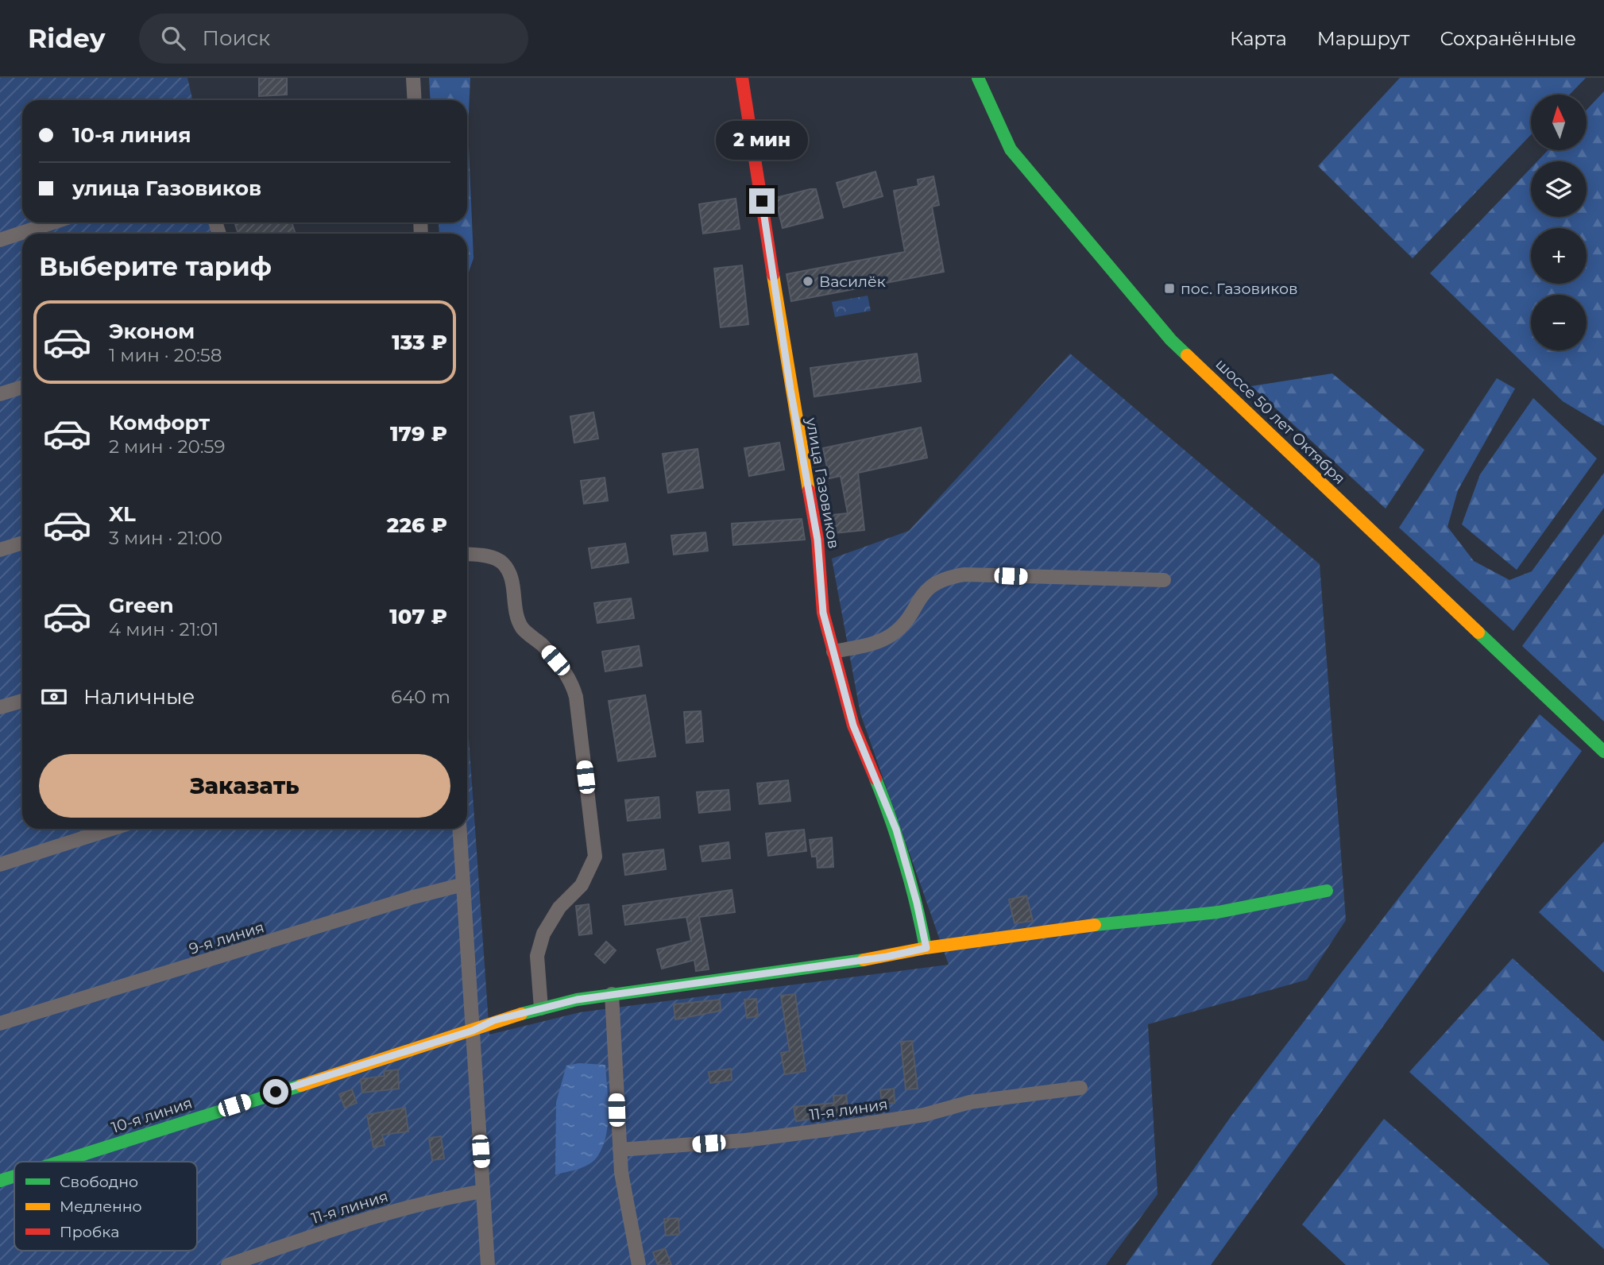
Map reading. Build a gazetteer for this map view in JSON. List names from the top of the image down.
{
  "streets": {
    "street": [
      "шоссе 50 лет Октября",
      "улица Газовиков",
      "9-я линия",
      "11-я линия",
      "10-я линия"
    ]
  },
  "crossings": [
    ["улица Газовиков", "10-я линия"]
  ],
  "places": {
    "other": ["Василёк"],
    "transit": ["пос. Газовиков"]
  },
  "legend": ["Свободно", "Медленно", "Пробка"],
  "north": "top",
  "page": {
    "header": "Ridey",
    "search": "Поиск",
    "nav": ["Карта", "Маршрут", "Сохранённые"],
    "map_buttons": ["+", "−"],
    "banner": ["10-я линия", "улица Газовиков"],
    "bubble": "2 мин",
    "heading": "Выберите тариф",
    "list": [
      {
        "name": "Эконом",
        "note": "1 мин · 20:58",
        "value": "133 ₽"
      },
      {
        "name": "Комфорт",
        "note": "2 мин · 20:59",
        "value": "179 ₽"
      },
      {
        "name": "XL",
        "note": "3 мин · 21:00",
        "value": "226 ₽"
      },
      {
        "name": "Green",
        "note": "4 мин · 21:01",
        "value": "107 ₽"
      }
    ],
    "pay": ["Наличные", "640 m"],
    "buttons": "Заказать"
  }
}
